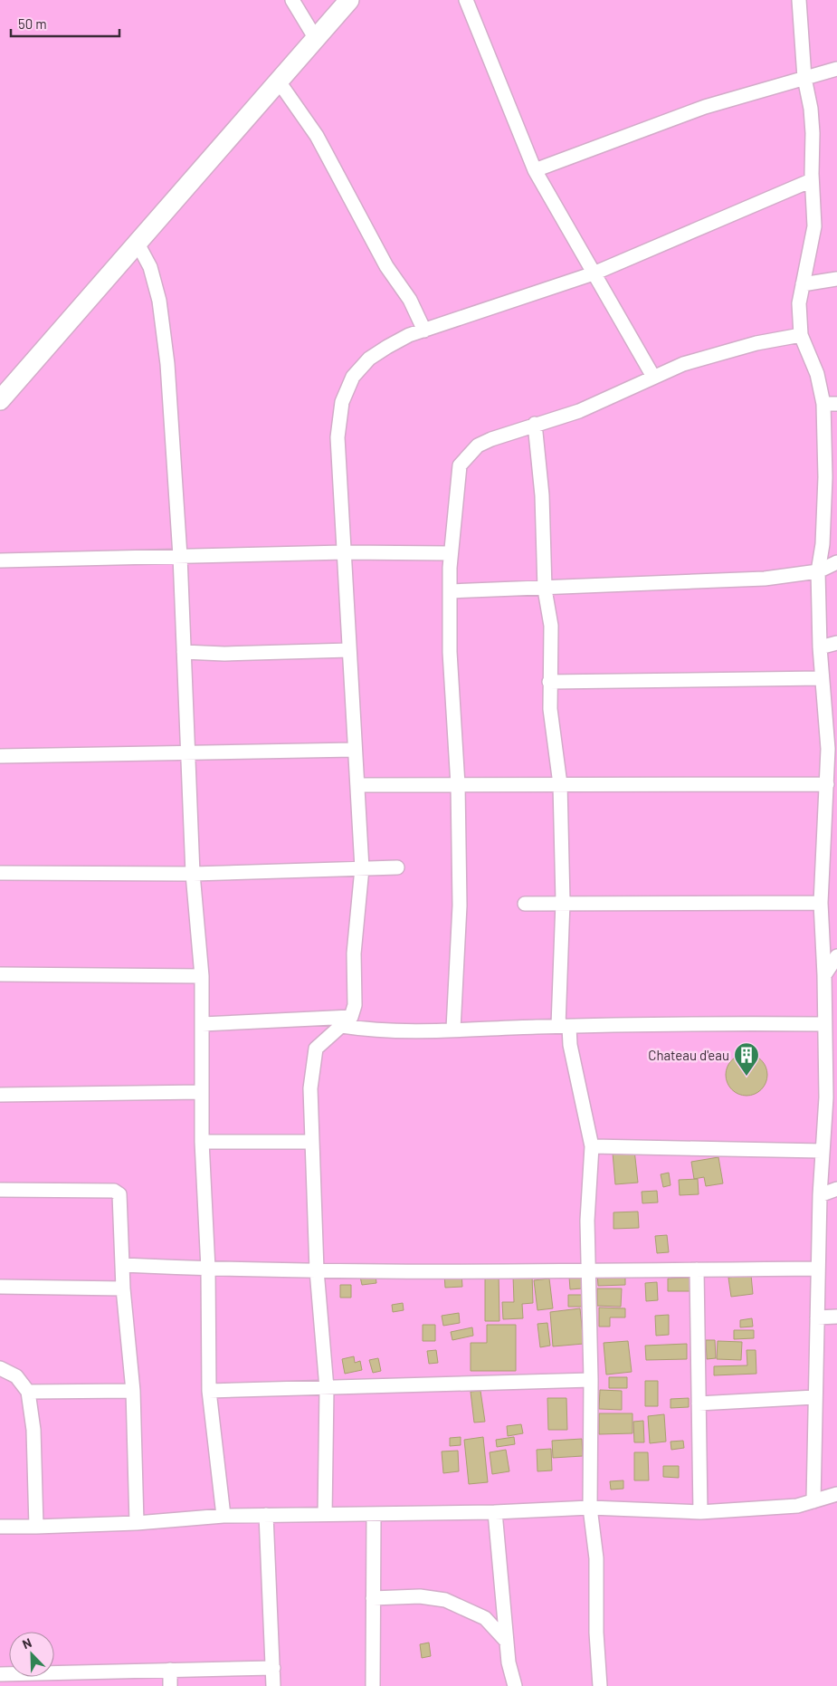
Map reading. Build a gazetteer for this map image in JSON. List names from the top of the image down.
{
  "places": {
    "building": ["Chateau d'eau"]
  },
  "scale_bar": "50 m",
  "north": "top left"
}
